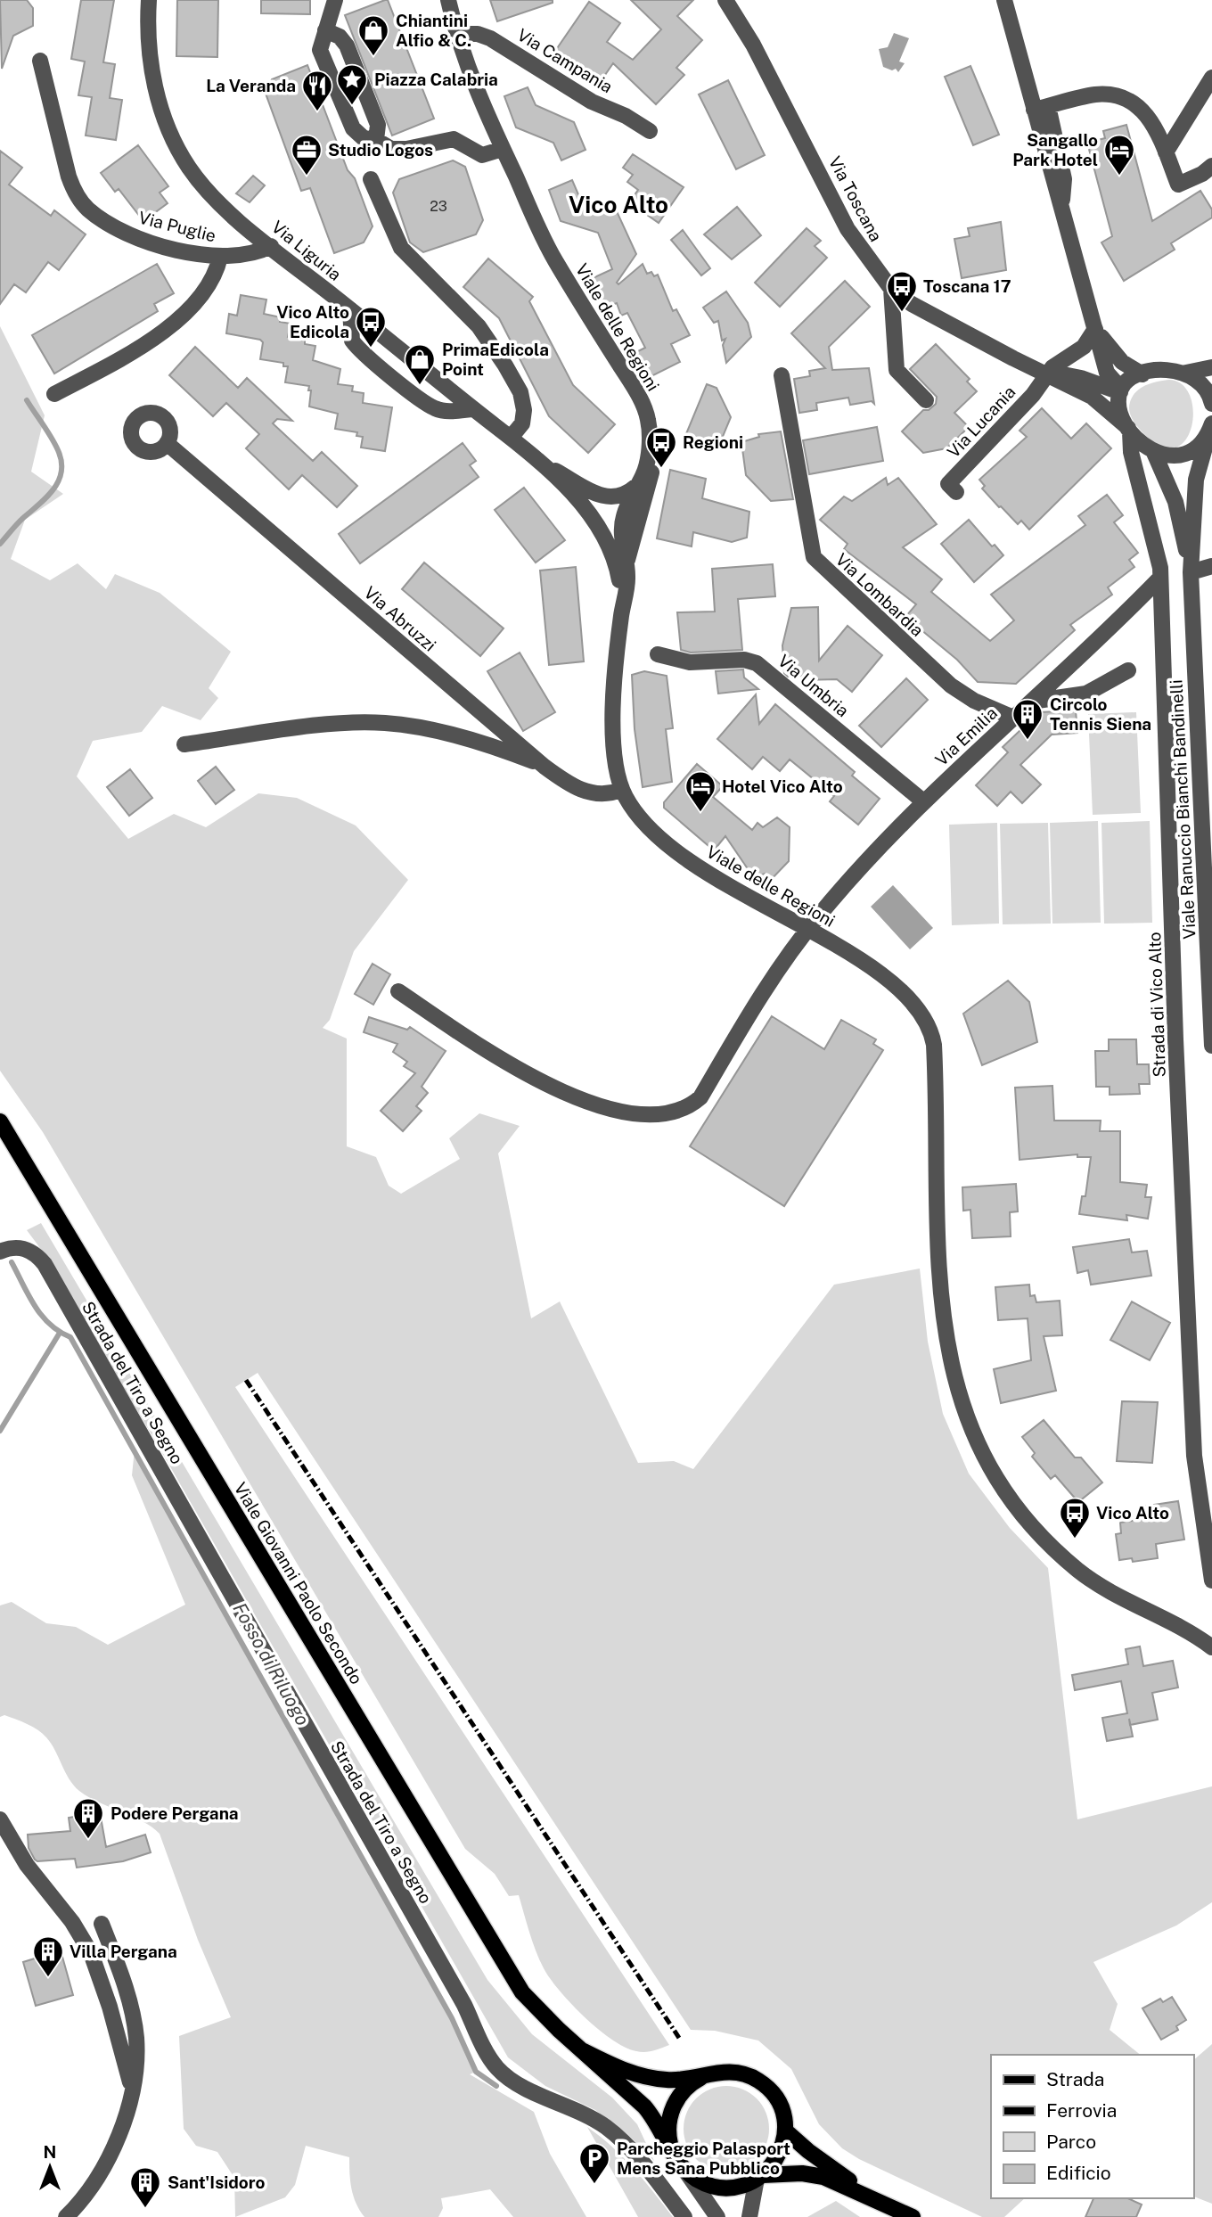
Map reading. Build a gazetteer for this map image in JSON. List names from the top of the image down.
{
  "streets": {
    "main road": ["Viale Giovanni Paolo Secondo"],
    "street": [
      "Via Campania",
      "Via Toscana",
      "Via Puglie",
      "Via Liguria",
      "Viale delle Regioni",
      "Via Lucania",
      "Via Lombardia",
      "Via Abruzzi",
      "Via Umbria",
      "Via Emilia",
      "Viale Ranuccio Bianchi Bandinelli",
      "Strada di Vico Alto",
      "Strada del Tiro a Segno"
    ]
  },
  "crossings": [
    ["Via Campania", "Viale delle Regioni"],
    ["Via Toscana", "Via Lucania"],
    ["Via Toscana", "Strada di Vico Alto"],
    ["Via Puglie", "Via Liguria"],
    ["Via Liguria", "Viale delle Regioni"],
    ["Viale delle Regioni", "Via Abruzzi"],
    ["Viale delle Regioni", "Via Emilia"],
    ["Via Lombardia", "Via Emilia"],
    ["Via Umbria", "Via Emilia"],
    ["Via Emilia", "Strada di Vico Alto"]
  ],
  "districts": ["Vico Alto"],
  "water": ["Fosso di Riluogo"],
  "places": {
    "shop": ["Chiantini Alfio & C.", "PrimaEdicola Point"],
    "place": ["Piazza Calabria"],
    "restaurant": ["La Veranda"],
    "office": ["Studio Logos"],
    "hotel": ["Sangallo Park Hotel", "Hotel Vico Alto"],
    "bus stop": [
      "Toscana 17",
      "Vico Alto Edicola",
      "Regioni",
      "Vico Alto"
    ],
    "building": [
      "Circolo Tennis Siena",
      "Podere Pergana",
      "Villa Pergana",
      "Sant'Isidoro"
    ],
    "parking": ["Parcheggio Palasport Mens Sana Pubblico"]
  },
  "house_numbers": ["23"],
  "legend": [
    "Strada",
    "Ferrovia",
    "Parco",
    "Edificio"
  ],
  "north": "top"
}
